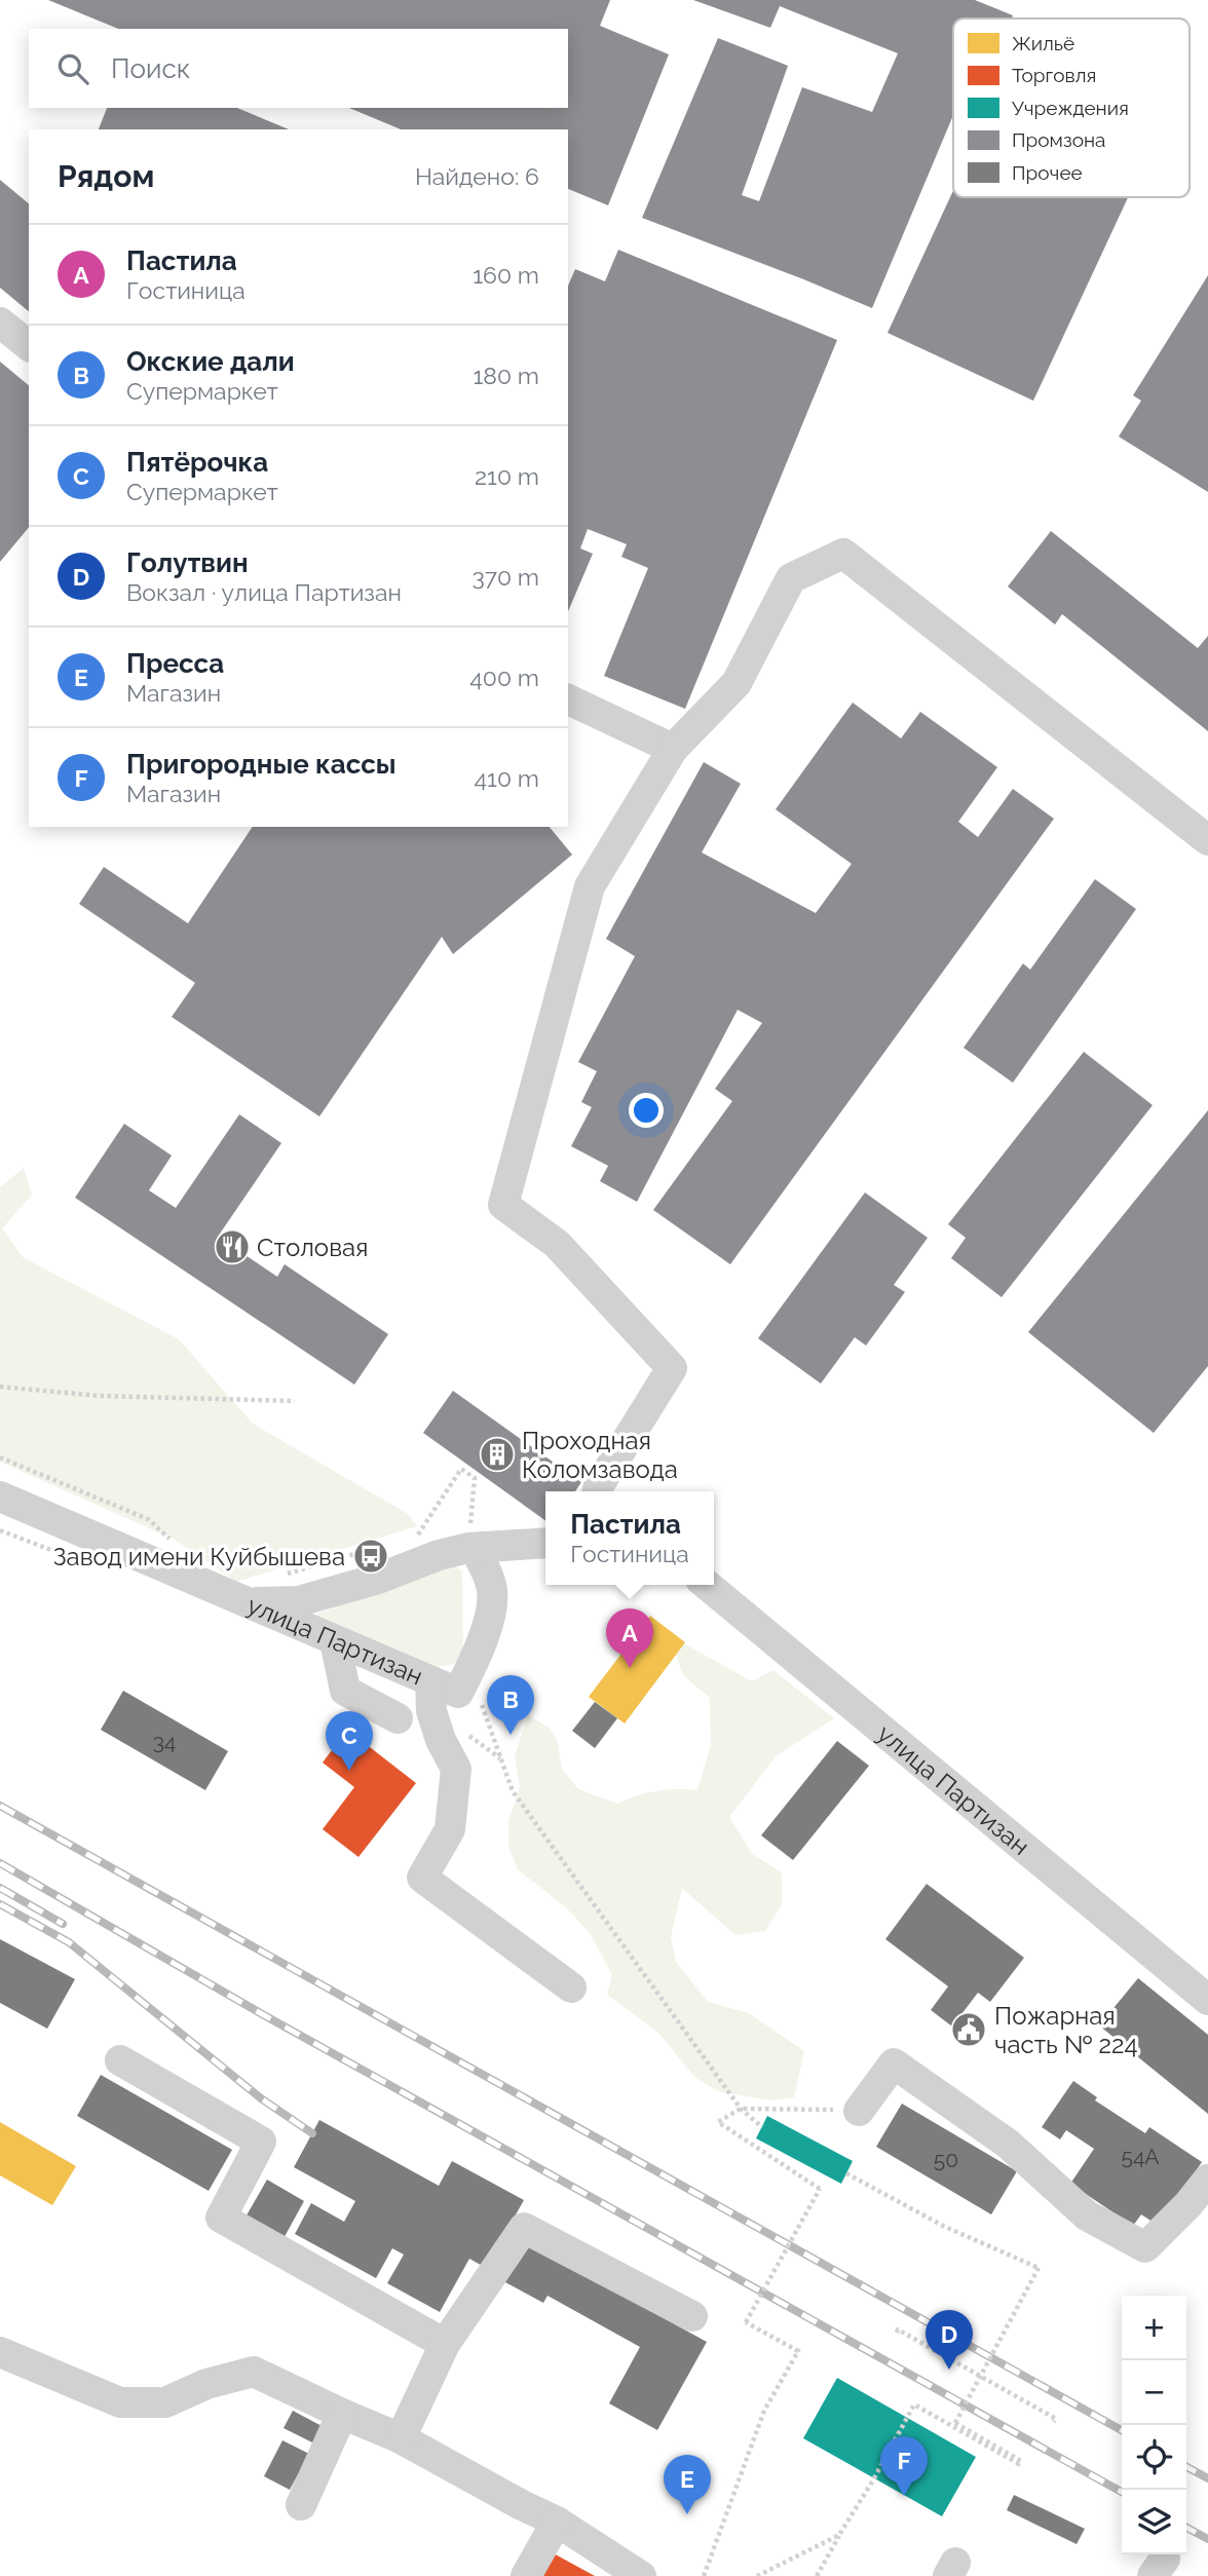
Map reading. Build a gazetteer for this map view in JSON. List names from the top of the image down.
{
  "streets": {
    "street": ["улица Партизан"]
  },
  "places": {
    "restaurant": ["Столовая"],
    "building": ["Проходная Коломзавода"],
    "bus stop": ["Завод имени Куйбышева"],
    "public building": ["Пожарная часть № 224"]
  },
  "house_numbers": ["34", "54А", "50"],
  "legend": [
    "Жильё",
    "Торговля",
    "Учреждения",
    "Промзона",
    "Прочее"
  ],
  "page": {
    "search": "Поиск",
    "heading": ["Рядом", "Найдено: 6"],
    "list": [
      {
        "mark": "A",
        "name": "Пастила",
        "note": "Гостиница",
        "value": "160 m"
      },
      {
        "mark": "B",
        "name": "Окские дали",
        "note": "Супермаркет",
        "value": "180 m"
      },
      {
        "mark": "C",
        "name": "Пятёрочка",
        "note": "Супермаркет",
        "value": "210 m"
      },
      {
        "mark": "D",
        "name": "Голутвин",
        "note": "Вокзал · улица Партизан",
        "value": "370 m"
      },
      {
        "mark": "E",
        "name": "Пресса",
        "note": "Магазин",
        "value": "400 m"
      },
      {
        "mark": "F",
        "name": "Пригородные кассы",
        "note": "Магазин",
        "value": "410 m"
      }
    ],
    "popup": ["Пастила", "Гостиница"],
    "pins": [
      "A",
      "B",
      "C",
      "D",
      "F",
      "E"
    ],
    "map_buttons": ["+", "−"]
  }
}
